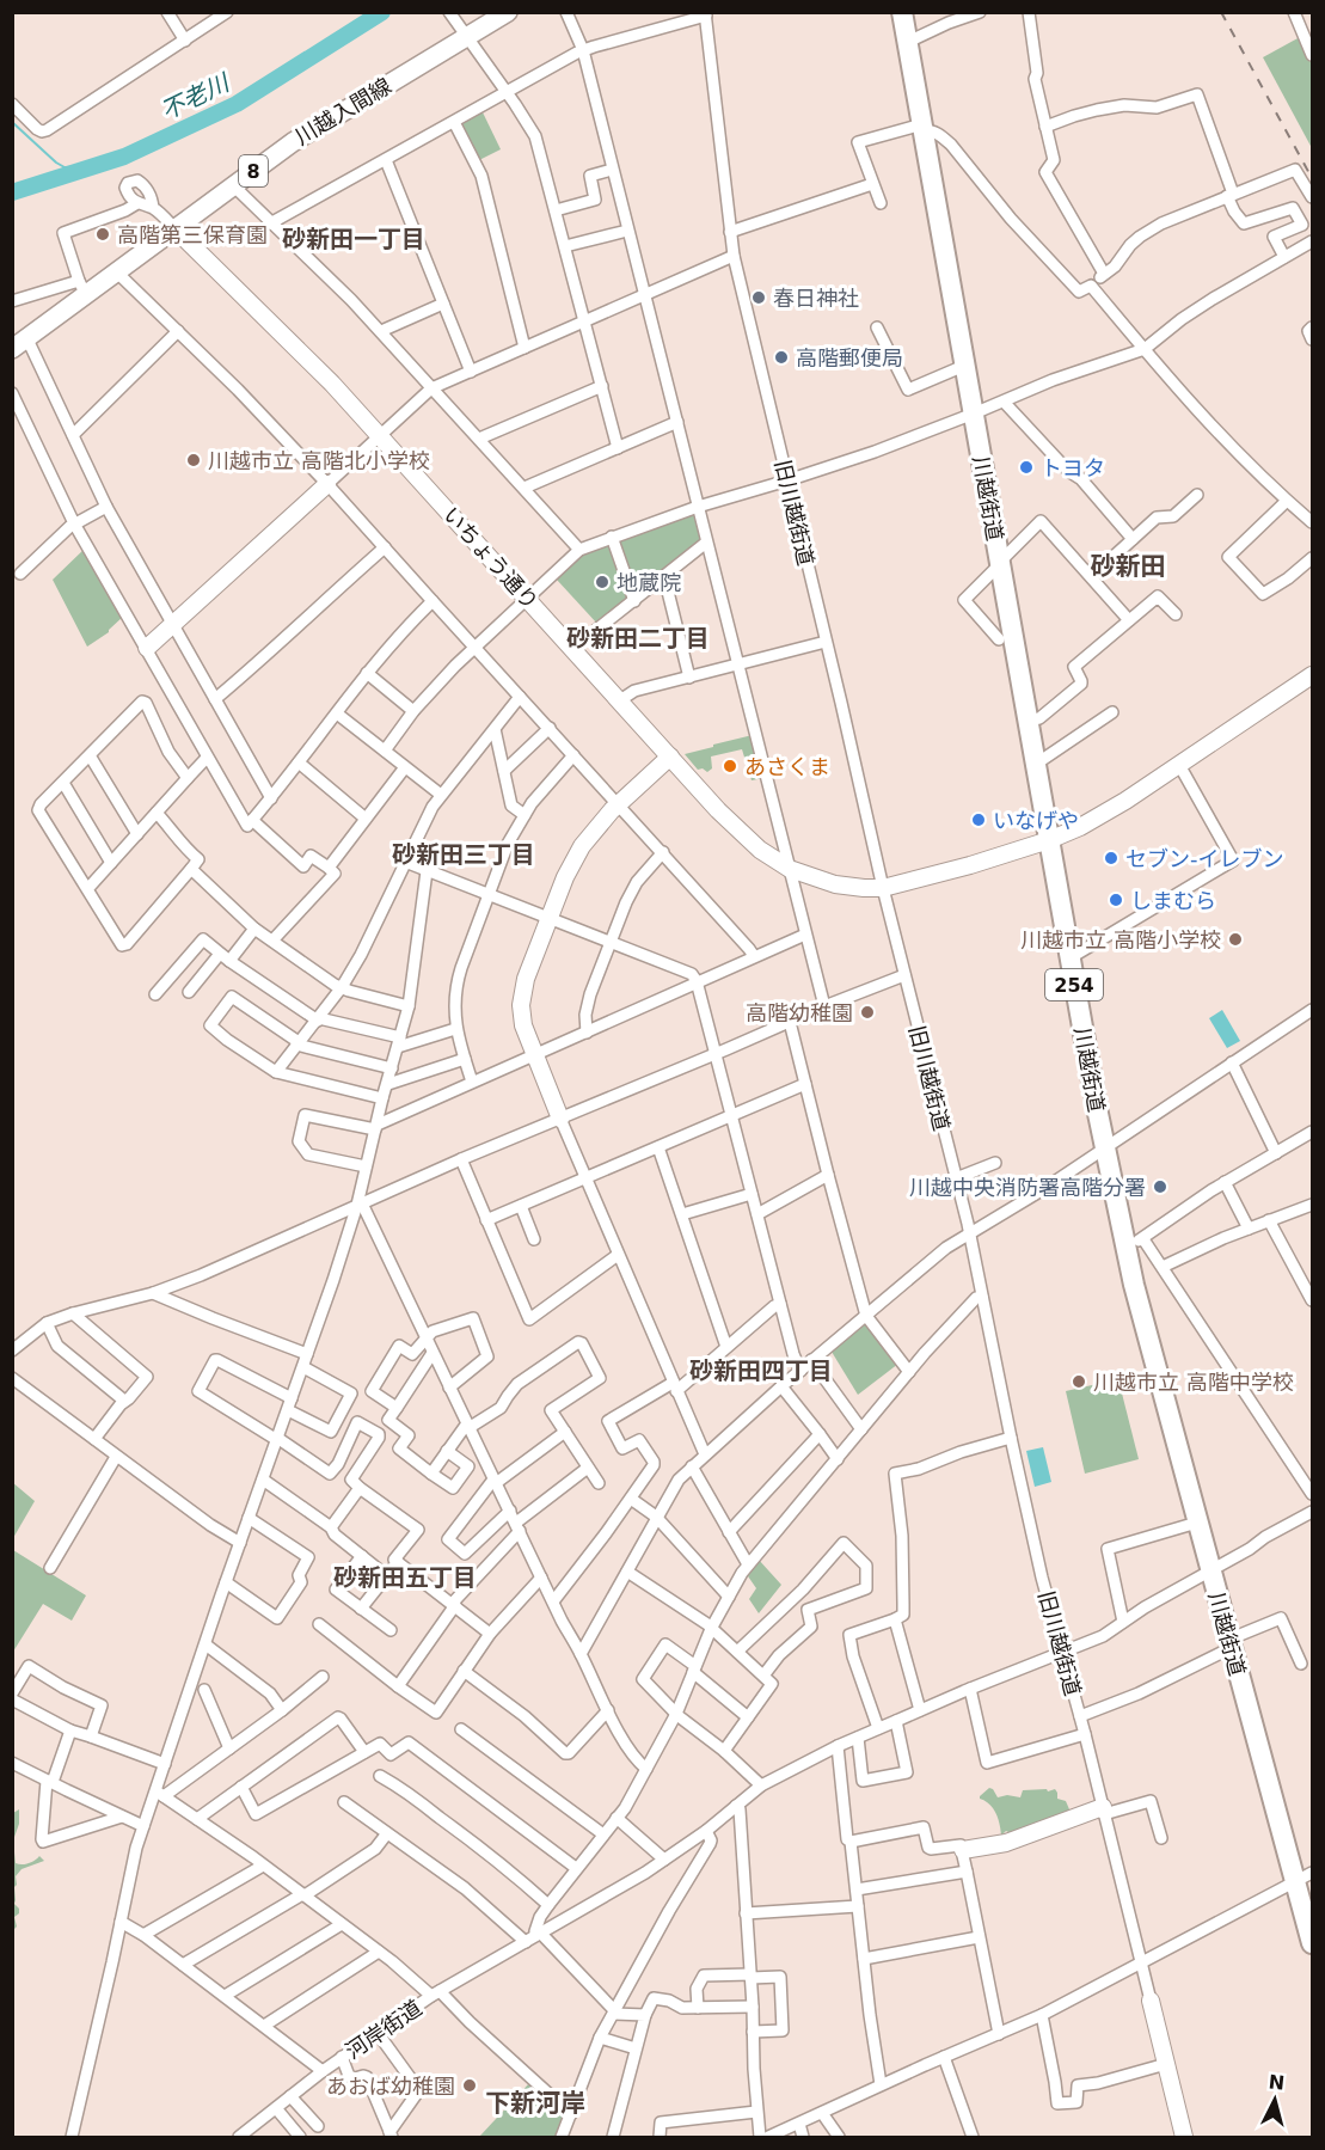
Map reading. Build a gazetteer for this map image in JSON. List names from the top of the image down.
{
  "streets": {
    "highway": ["川越街道", "254"],
    "main road": ["川越入間線", "8"],
    "street": ["旧川越街道", "いちょう通り", "河岸街道"]
  },
  "crossings": [
    ["川越入間線", "いちょう通り"],
    ["川越街道", "いちょう通り"],
    ["川越街道", "河岸街道"],
    ["旧川越街道", "いちょう通り"],
    ["旧川越街道", "河岸街道"]
  ],
  "districts": [
    "砂新田一丁目",
    "砂新田",
    "砂新田二丁目",
    "砂新田三丁目",
    "砂新田四丁目",
    "砂新田五丁目",
    "下新河岸"
  ],
  "water": ["不老川"],
  "places": [
    "高階第三保育園",
    "春日神社",
    "高階郵便局",
    "川越市立 高階北小学校",
    "トヨタ",
    "地蔵院",
    "あさくま",
    "いなげや",
    "セブン-イレブン",
    "しまむら",
    "川越市立 高階小学校",
    "高階幼稚園",
    "川越中央消防署高階分署",
    "川越市立 高階中学校",
    "あおば幼稚園"
  ],
  "north": "top"
}
